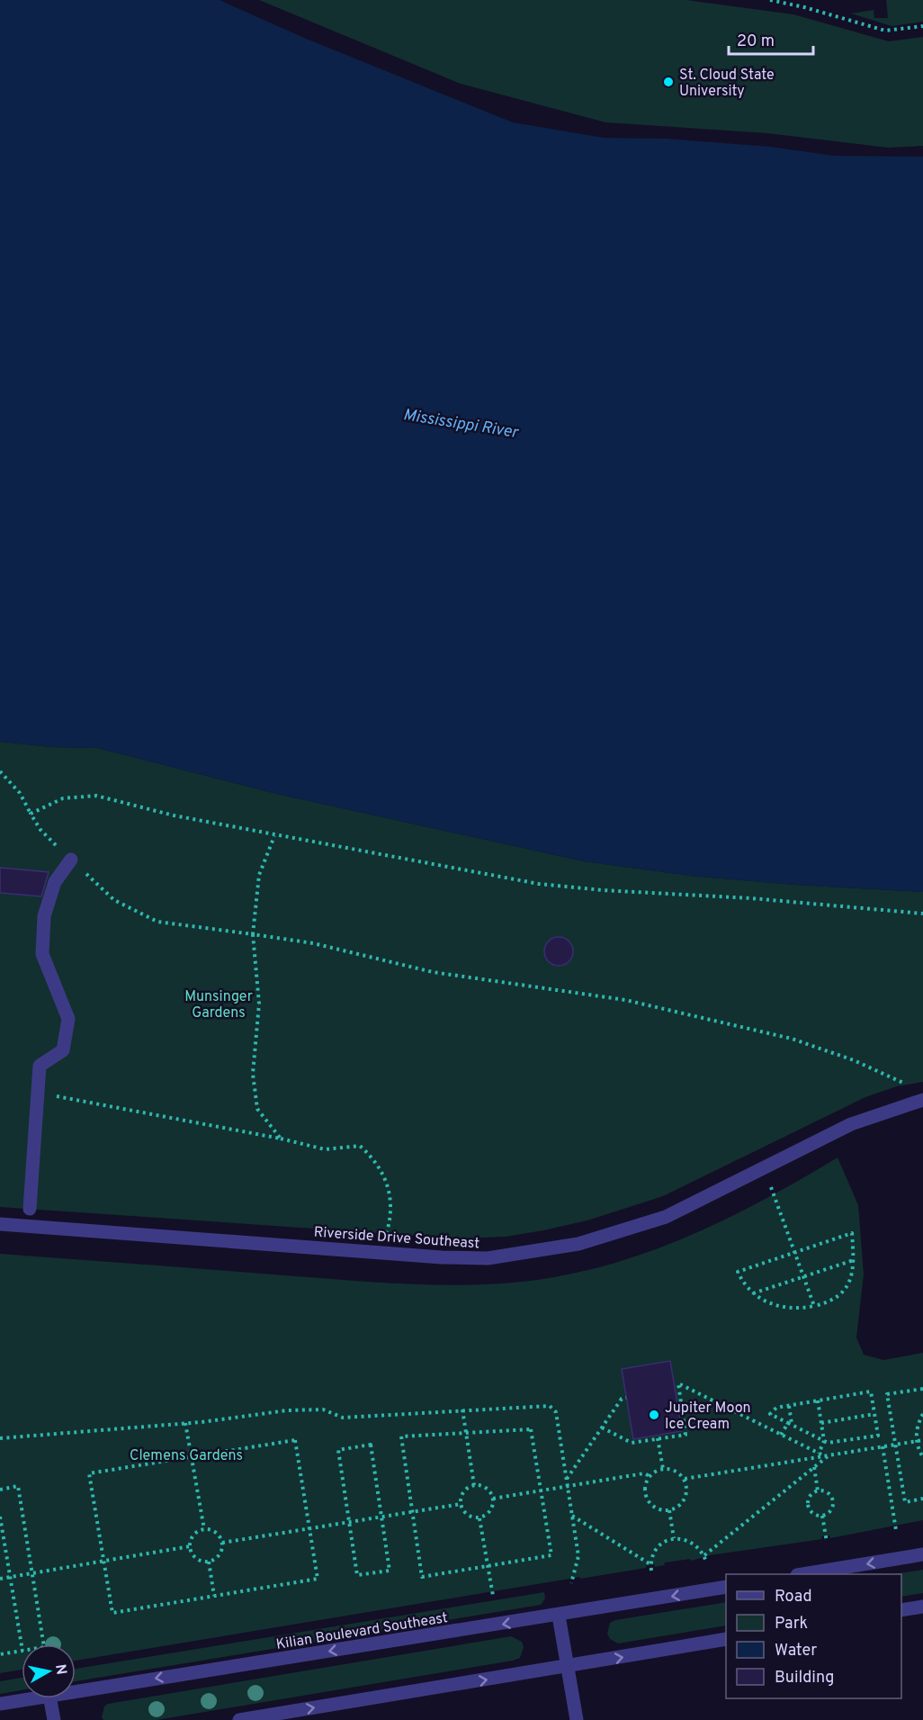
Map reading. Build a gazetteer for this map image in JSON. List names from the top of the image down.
{
  "streets": {
    "street": ["Riverside Drive Southeast", "Kilian Boulevard Southeast"]
  },
  "water": ["Mississippi River"],
  "parks": ["Munsinger Gardens", "Clemens Gardens"],
  "places": ["St. Cloud State University", "Jupiter Moon Ice Cream"],
  "legend": [
    "Road",
    "Park",
    "Water",
    "Building"
  ],
  "scale_bar": "20 m",
  "north": "right"
}
